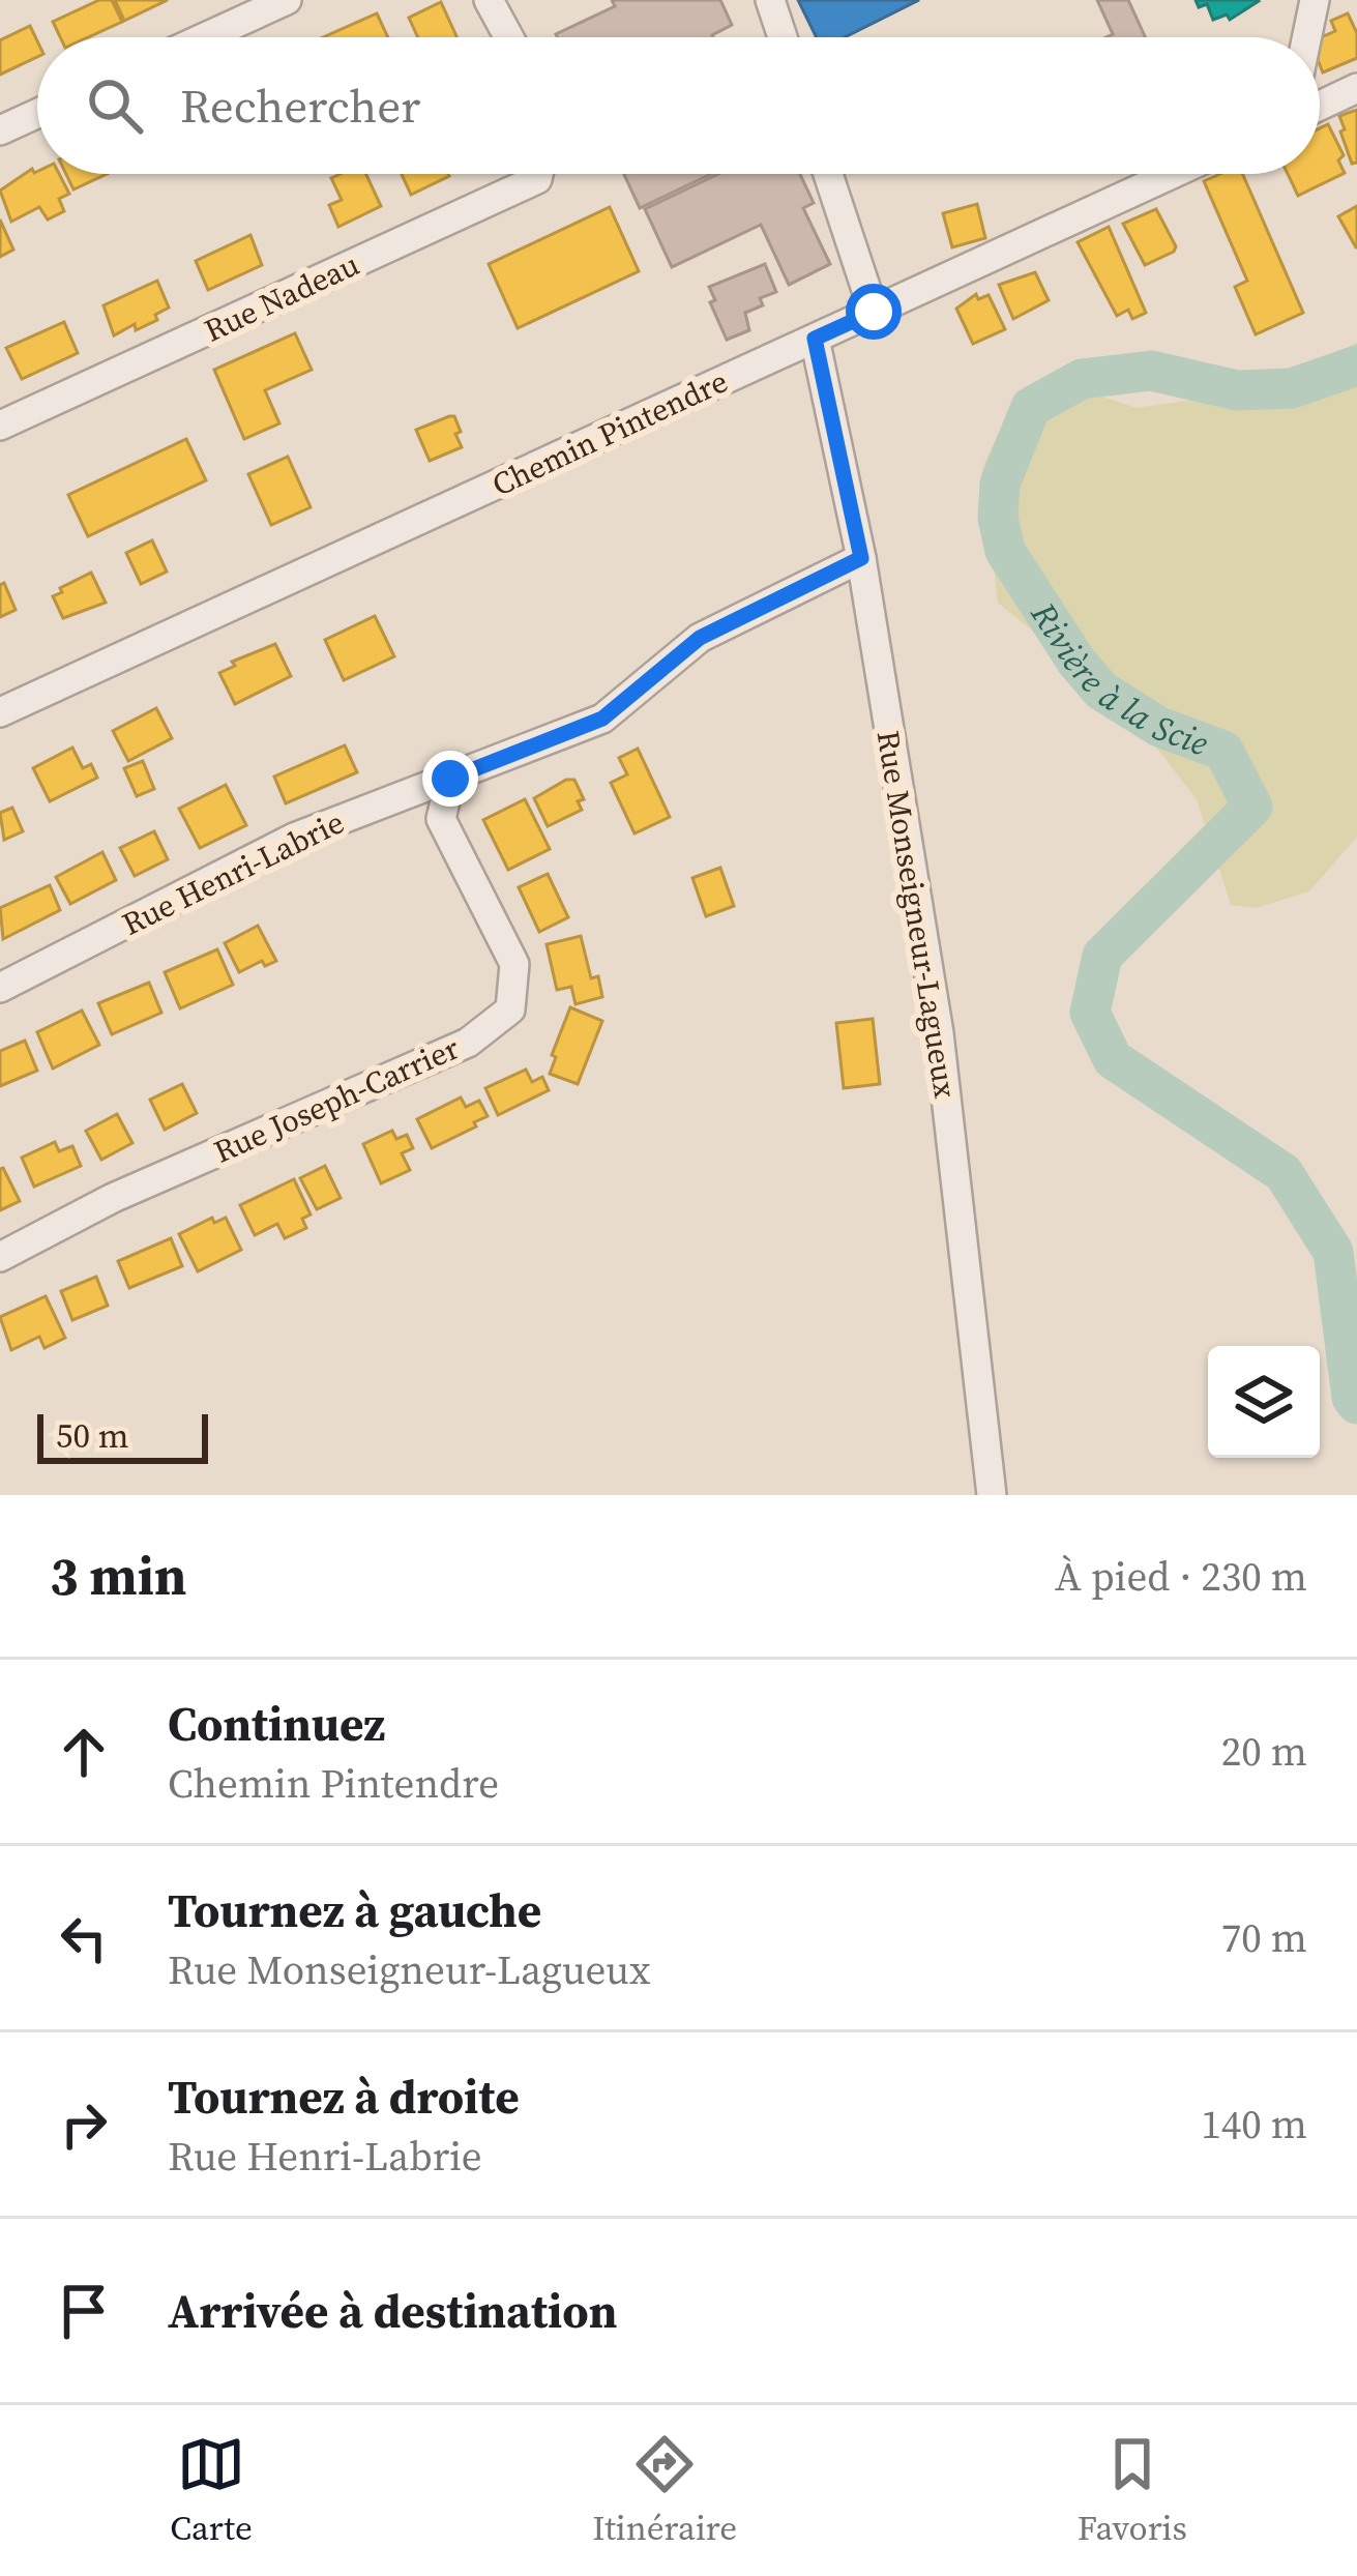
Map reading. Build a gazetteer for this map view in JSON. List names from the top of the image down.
{
  "streets": {
    "street": [
      "Rue Nadeau",
      "Chemin Pintendre",
      "Rue Henri-Labrie",
      "Rue Monseigneur-Lagueux",
      "Rue Joseph-Carrier"
    ]
  },
  "crossings": [
    ["Chemin Pintendre", "Rue Monseigneur-Lagueux"],
    ["Rue Henri-Labrie", "Rue Monseigneur-Lagueux"],
    ["Rue Henri-Labrie", "Rue Joseph-Carrier"]
  ],
  "water": ["Rivière à la Scie"],
  "scale_bar": "50 m",
  "page": {
    "search": "Rechercher",
    "scale": "50 m",
    "heading": ["3 min", "À pied · 230 m"],
    "list": [
      ["Continuez", "Chemin Pintendre", "20 m"],
      ["Tournez à gauche", "Rue Monseigneur-Lagueux", "70 m"],
      ["Tournez à droite", "Rue Henri-Labrie", "140 m"],
      "Arrivée à destination"
    ],
    "nav": ["Carte", "Itinéraire", "Favoris"]
  }
}
